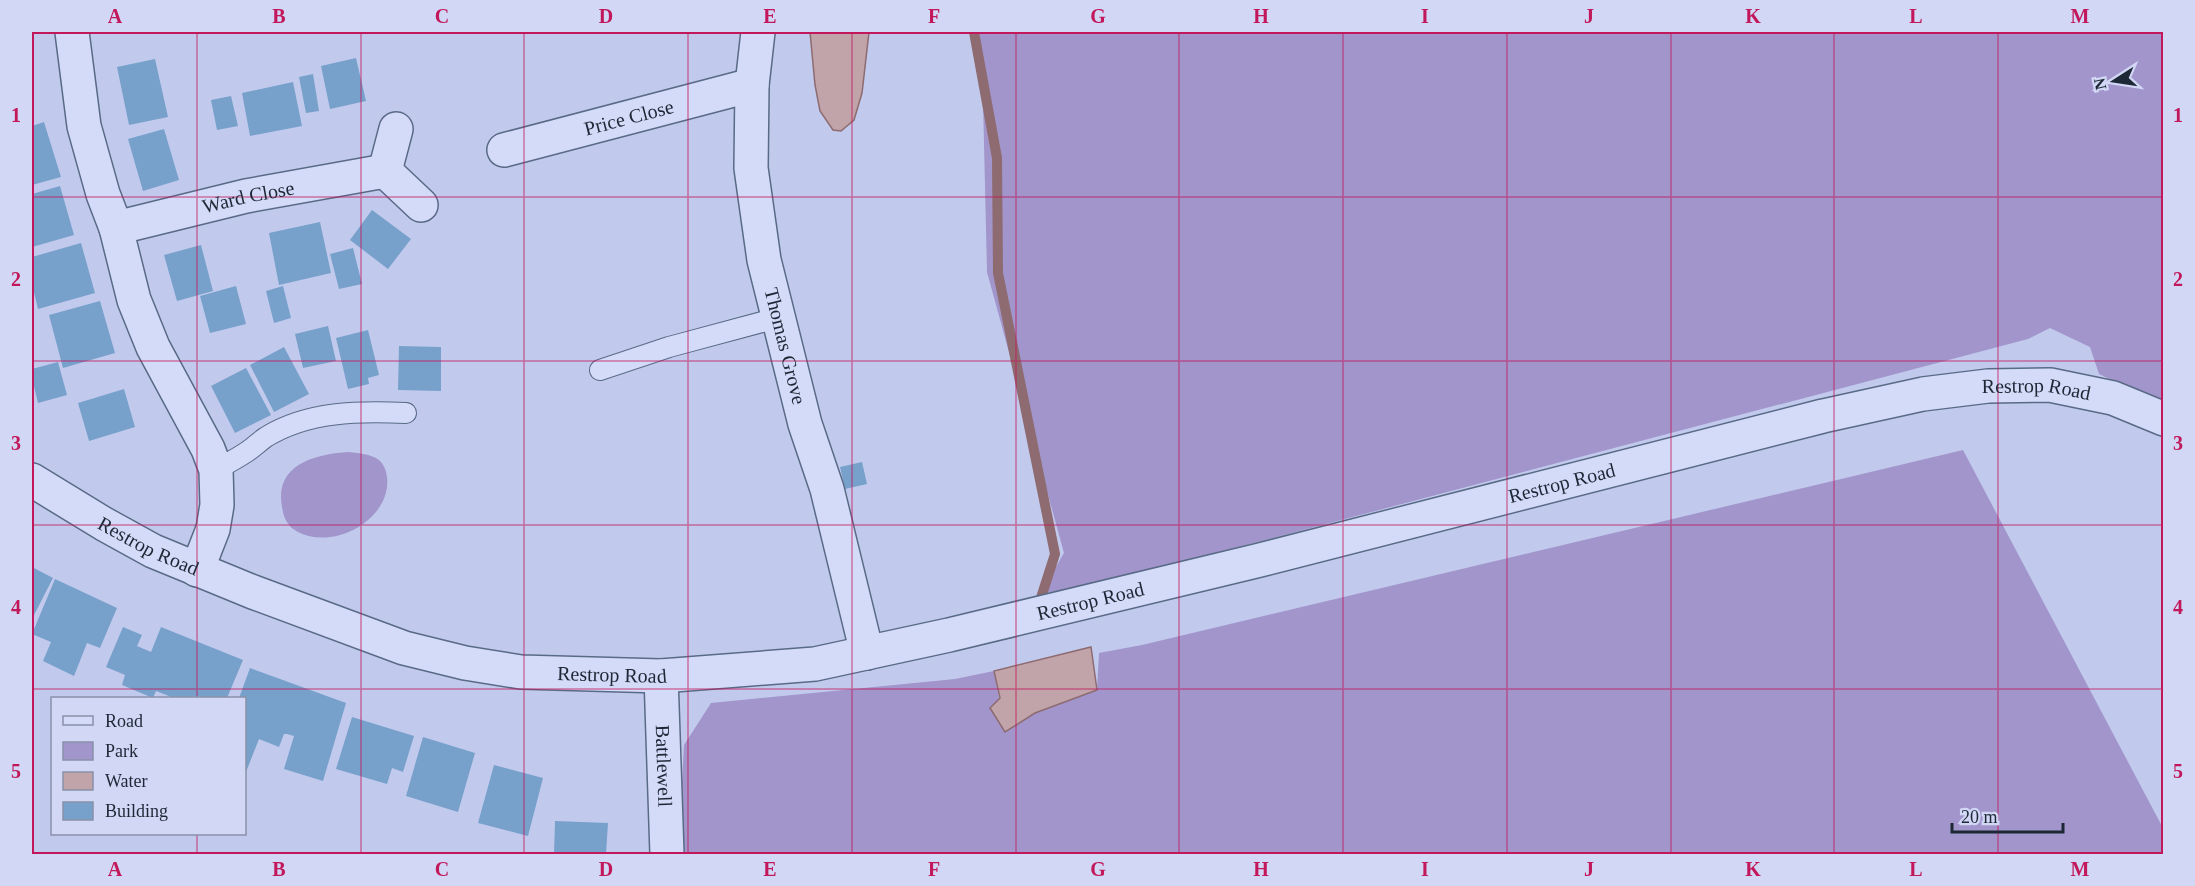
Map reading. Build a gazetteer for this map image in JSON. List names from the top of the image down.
{
  "streets": {
    "street": [
      "Price Close",
      "Ward Close",
      "Thomas Grove",
      "Restrop Road",
      "Battlewell"
    ]
  },
  "crossings": [
    ["Price Close", "Thomas Grove"],
    ["Thomas Grove", "Restrop Road"],
    ["Restrop Road", "Battlewell"]
  ],
  "legend": [
    "Road",
    "Park",
    "Water",
    "Building"
  ],
  "scale_bar": "20 m",
  "north": "left",
  "grid": {
    "columns": [
      "A",
      "B",
      "C",
      "D",
      "E",
      "F",
      "G",
      "H",
      "I",
      "J",
      "K",
      "L",
      "M"
    ],
    "rows": [
      "1",
      "2",
      "3",
      "4",
      "5"
    ]
  }
}
